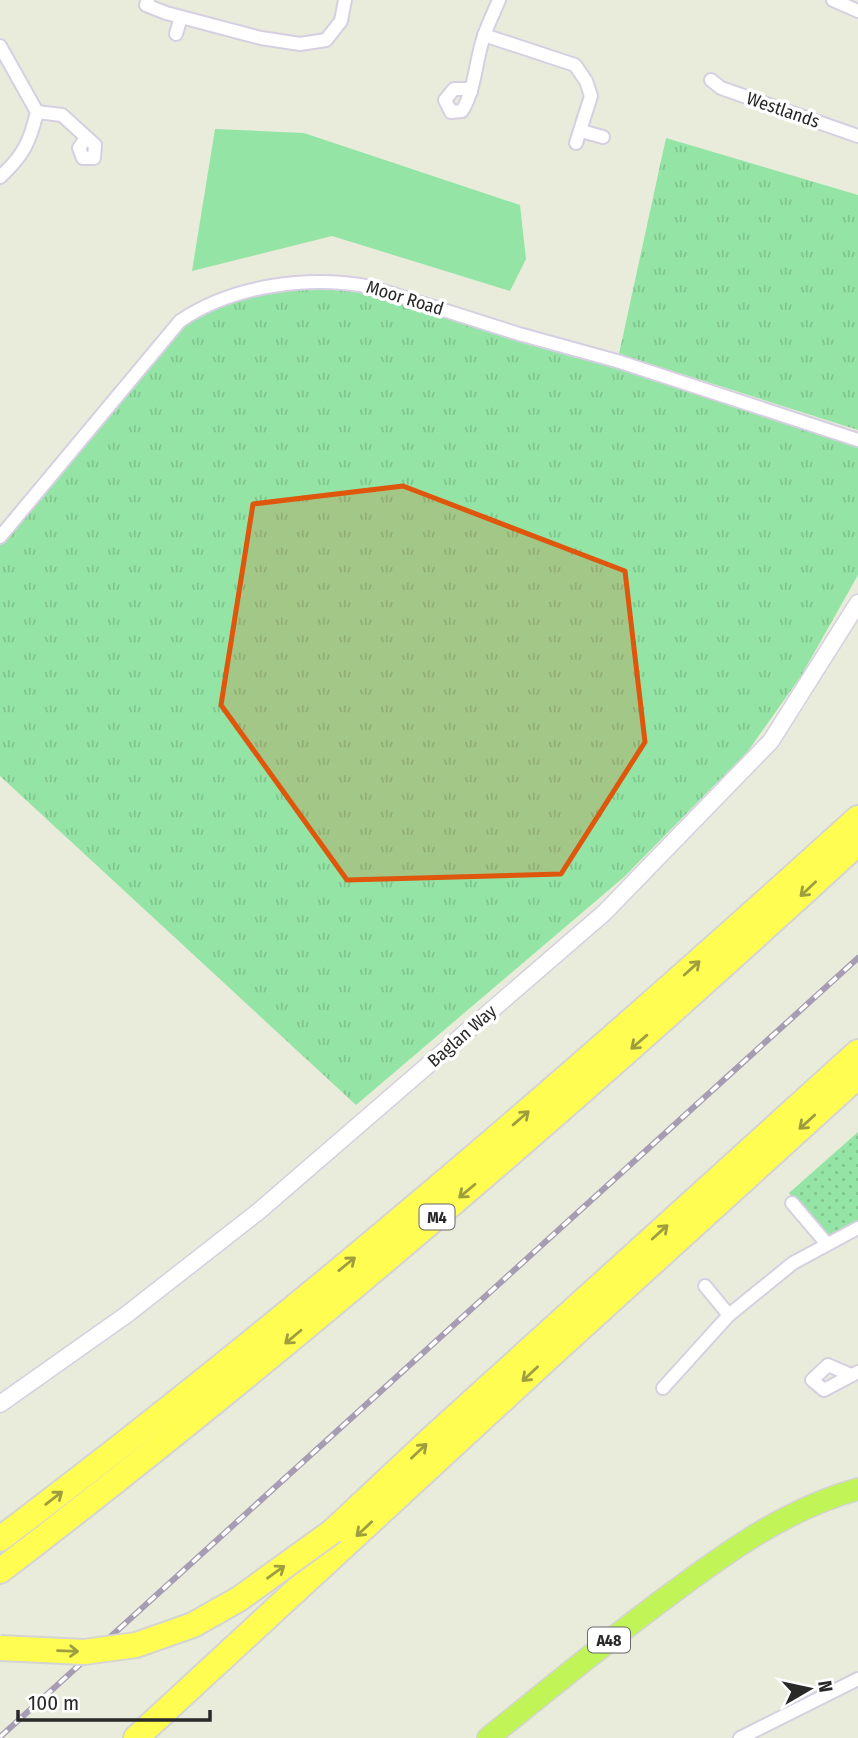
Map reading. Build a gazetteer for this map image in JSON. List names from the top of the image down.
{
  "streets": {
    "highway": ["M4"],
    "main road": ["A48"],
    "street": ["Westlands", "Moor Road", "Baglan Way"]
  },
  "scale_bar": "100 m",
  "north": "right"
}
